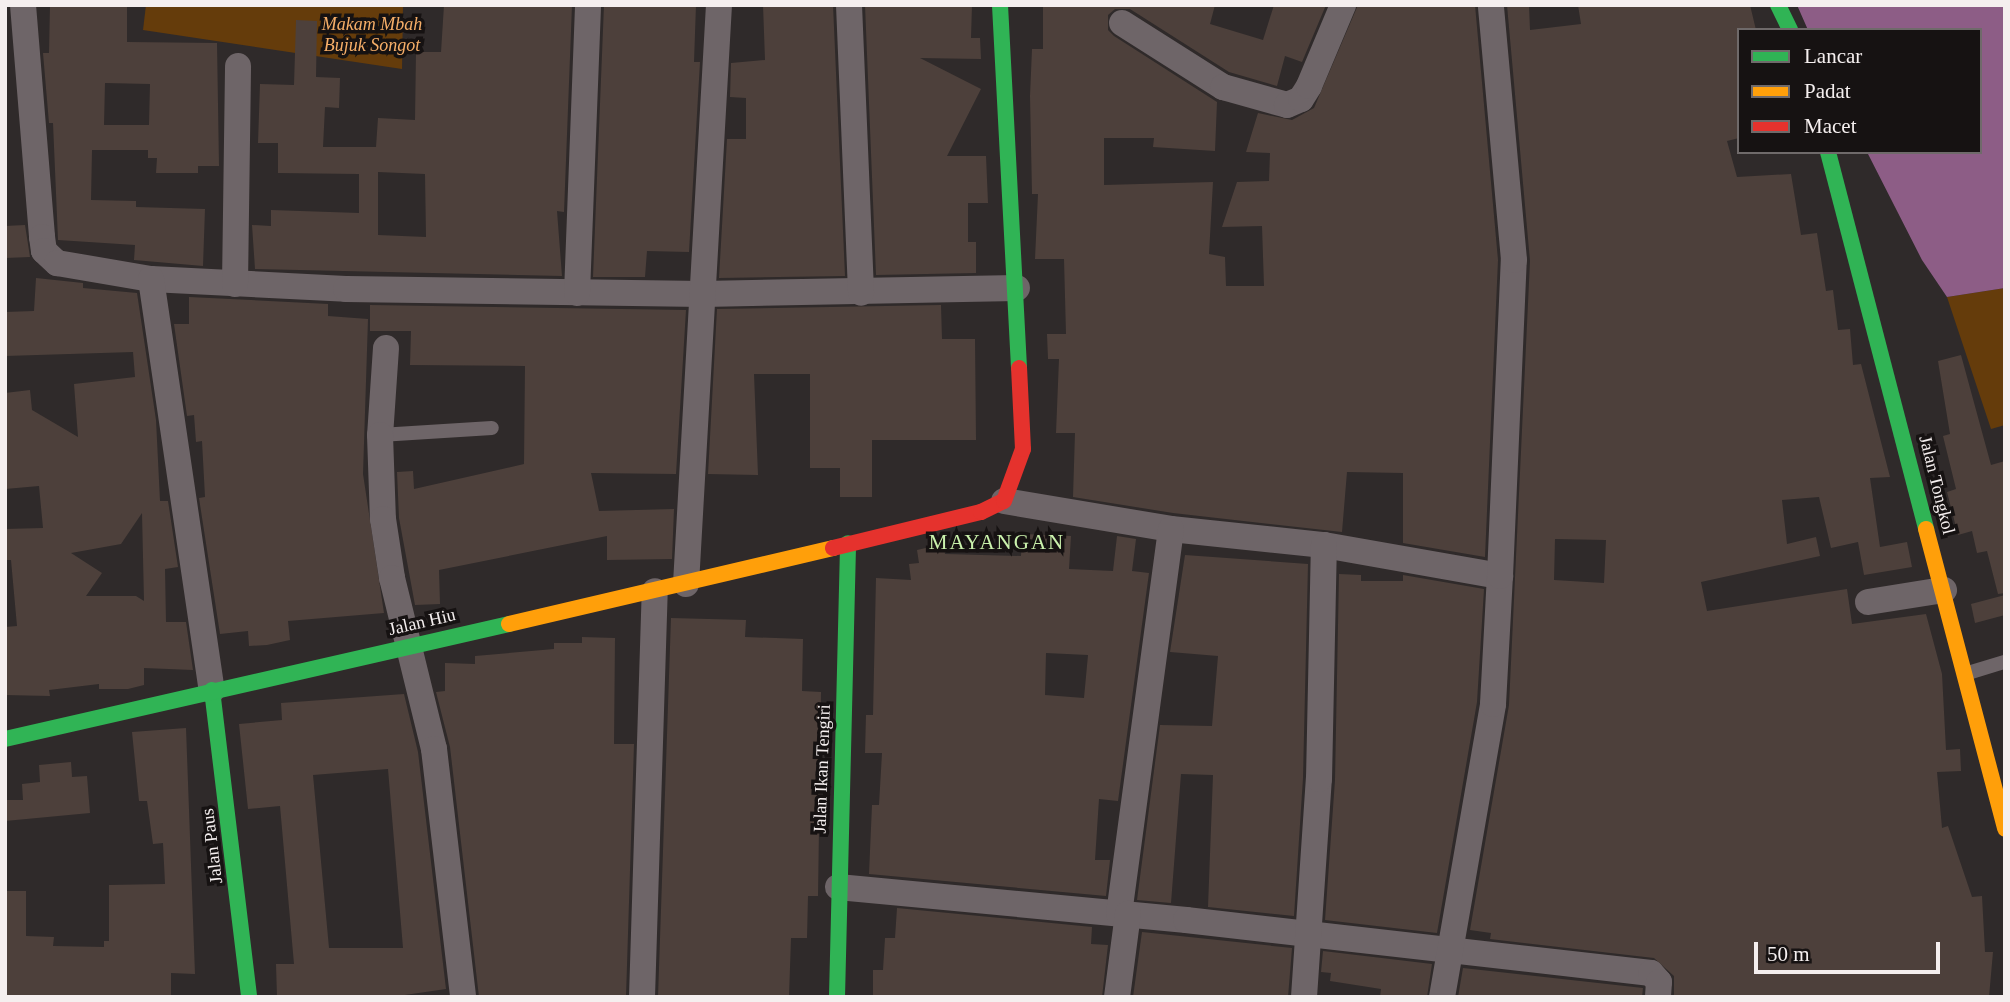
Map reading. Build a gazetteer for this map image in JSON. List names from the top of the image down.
{
  "streets": {
    "main road": [
      "Jalan Tongkol",
      "Jalan Hiu",
      "Jalan Ikan Tengiri",
      "Jalan Paus"
    ]
  },
  "crossings": [
    ["Jalan Hiu", "Jalan Ikan Tengiri"],
    ["Jalan Hiu", "Jalan Paus"]
  ],
  "districts": ["MAYANGAN"],
  "parks": ["Makam Mbah Bujuk Songot"],
  "legend": ["Lancar", "Padat", "Macet"],
  "scale_bar": "50 m"
}
